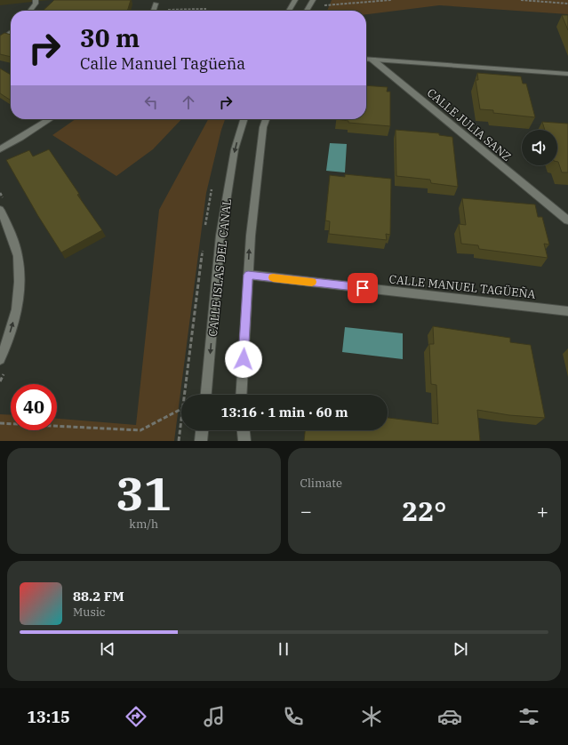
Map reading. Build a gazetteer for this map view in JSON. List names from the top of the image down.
{
  "streets": {
    "street": ["CALLE JULIA SANZ", "CALLE ISLAS DEL CANAL", "CALLE MANUEL TAGÜEÑA"]
  },
  "page": {
    "turn": ["30 m", "Calle Manuel Tagüeña"],
    "limit": "40",
    "trip": "13:16 · 1 min · 60 m",
    "tile": [
      ["31", "km/h"],
      "Climate"
    ],
    "heat": ["−", "22°", "+"],
    "song": ["88.2 FM", "Music"],
    "tabs": "13:15"
  }
}
